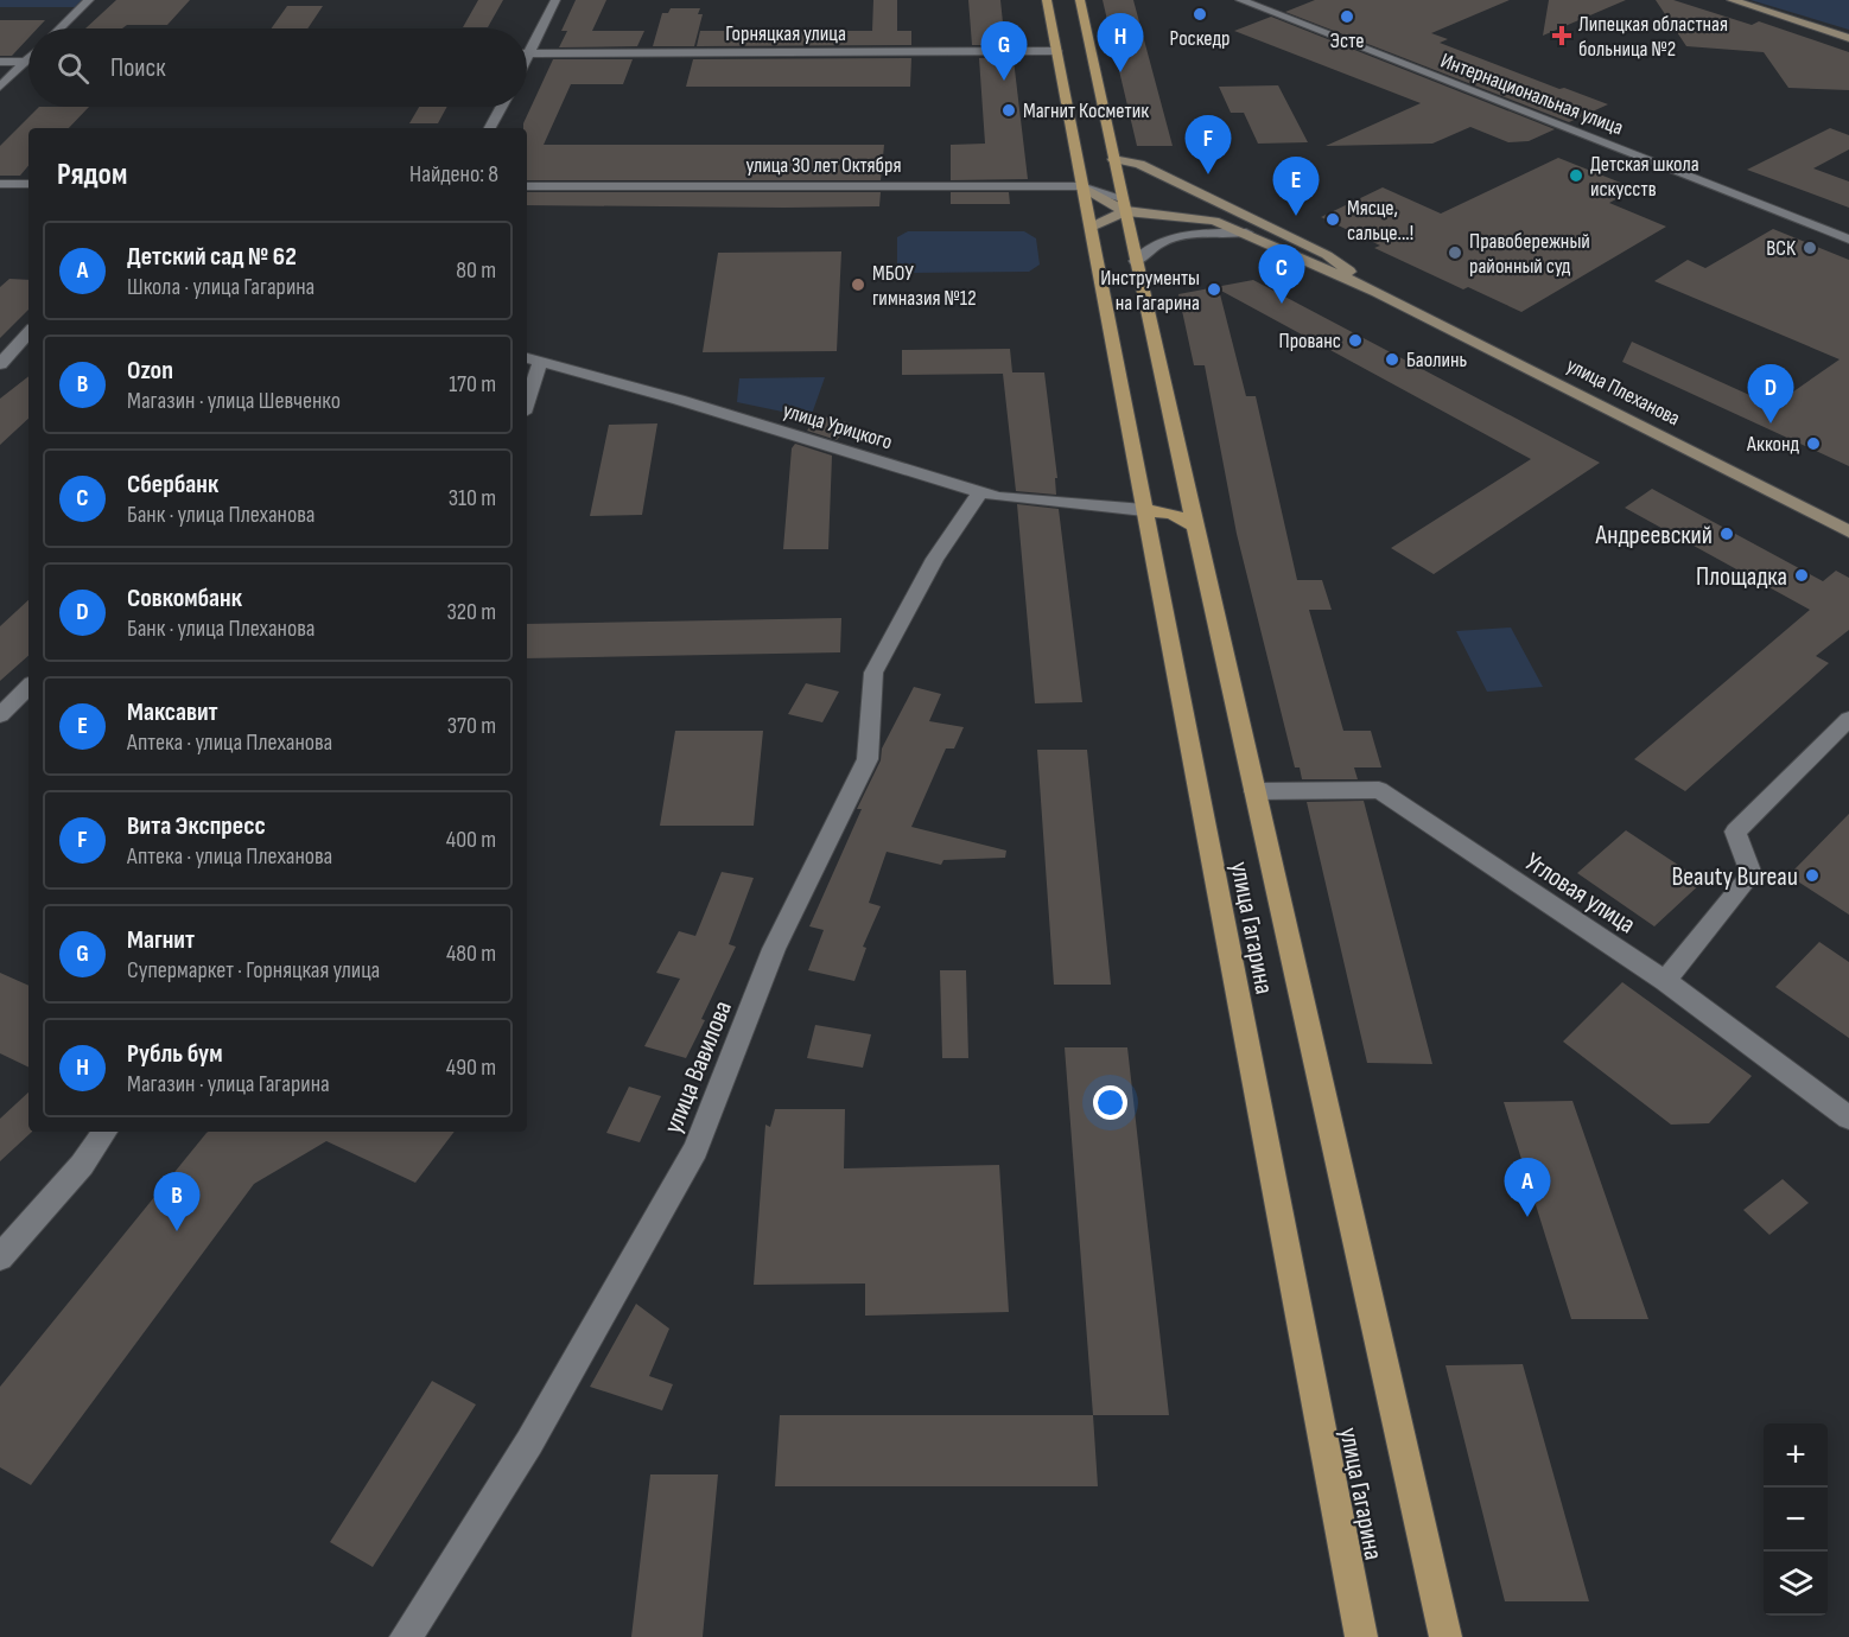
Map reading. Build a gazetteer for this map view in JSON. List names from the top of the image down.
{
  "streets": {
    "main road": ["улица Плеханова", "улица Гагарина"],
    "street": [
      "Горняцкая улица",
      "Интернациональная улица",
      "улица 30 лет Октября",
      "улица Урицкого",
      "Угловая улица",
      "улица Вавилова"
    ]
  },
  "crossings": [
    ["Горняцкая улица", "улица Гагарина"],
    ["улица 30 лет Октября", "улица Гагарина"],
    ["улица Плеханова", "улица Гагарина"],
    ["улица Урицкого", "улица Гагарина"],
    ["улица Урицкого", "улица Вавилова"],
    ["Угловая улица", "улица Гагарина"]
  ],
  "places": {
    "other": [
      "Роскедр",
      "Эсте",
      "Магнит Косметик",
      "Детская школа искусств",
      "Мясце, сальце...!",
      "ВСК",
      "Правобережный районный суд",
      "МБОУ гимназия №12",
      "Инструменты на Гагарина",
      "Прованс",
      "Баолинь",
      "Акконд",
      "Андреевский",
      "Площадка",
      "Beauty Bureau"
    ],
    "health": ["Липецкая областная больница №2"]
  },
  "page": {
    "pins": [
      "H",
      "G",
      "F",
      "E",
      "C",
      "D",
      "A",
      "B"
    ],
    "search": "Поиск",
    "heading": ["Рядом", "Найдено: 8"],
    "list": [
      {
        "mark": "A",
        "name": "Детский сад № 62",
        "note": "Школа · улица Гагарина",
        "value": "80 m"
      },
      {
        "mark": "B",
        "name": "Ozon",
        "note": "Магазин · улица Шевченко",
        "value": "170 m"
      },
      {
        "mark": "C",
        "name": "Сбербанк",
        "note": "Банк · улица Плеханова",
        "value": "310 m"
      },
      {
        "mark": "D",
        "name": "Совкомбанк",
        "note": "Банк · улица Плеханова",
        "value": "320 m"
      },
      {
        "mark": "E",
        "name": "Максавит",
        "note": "Аптека · улица Плеханова",
        "value": "370 m"
      },
      {
        "mark": "F",
        "name": "Вита Экспресс",
        "note": "Аптека · улица Плеханова",
        "value": "400 m"
      },
      {
        "mark": "G",
        "name": "Магнит",
        "note": "Супермаркет · Горняцкая улица",
        "value": "480 m"
      },
      {
        "mark": "H",
        "name": "Рубль бум",
        "note": "Магазин · улица Гагарина",
        "value": "490 m"
      }
    ],
    "map_buttons": ["+", "−"]
  }
}
